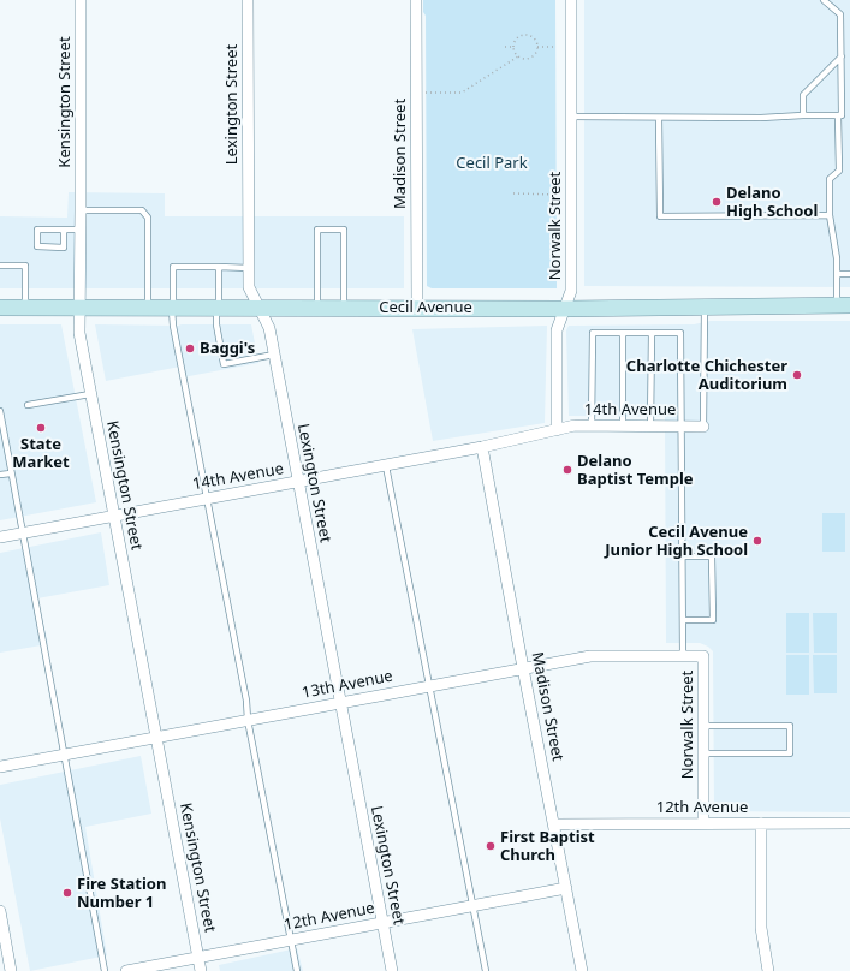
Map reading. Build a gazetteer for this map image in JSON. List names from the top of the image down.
{
  "streets": {
    "main road": ["Cecil Avenue"],
    "street": [
      "Kensington Street",
      "Lexington Street",
      "Madison Street",
      "Norwalk Street",
      "14th Avenue",
      "13th Avenue",
      "12th Avenue"
    ]
  },
  "crossings": [
    ["Kensington Street", "Cecil Avenue"],
    ["Kensington Street", "14th Avenue"],
    ["Kensington Street", "13th Avenue"],
    ["Kensington Street", "12th Avenue"],
    ["Lexington Street", "Cecil Avenue"],
    ["Lexington Street", "14th Avenue"],
    ["Lexington Street", "13th Avenue"],
    ["Lexington Street", "12th Avenue"],
    ["Madison Street", "Cecil Avenue"],
    ["Madison Street", "14th Avenue"],
    ["Madison Street", "13th Avenue"],
    ["Madison Street", "12th Avenue"],
    ["Norwalk Street", "Cecil Avenue"],
    ["Norwalk Street", "14th Avenue"],
    ["Norwalk Street", "13th Avenue"],
    ["Norwalk Street", "12th Avenue"]
  ],
  "parks": ["Cecil Park"],
  "places": [
    "Delano High School",
    "Baggi's",
    "Charlotte Chichester Auditorium",
    "State Market",
    "Delano Baptist Temple",
    "Cecil Avenue Junior High School",
    "First Baptist Church",
    "Fire Station Number 1"
  ]
}
